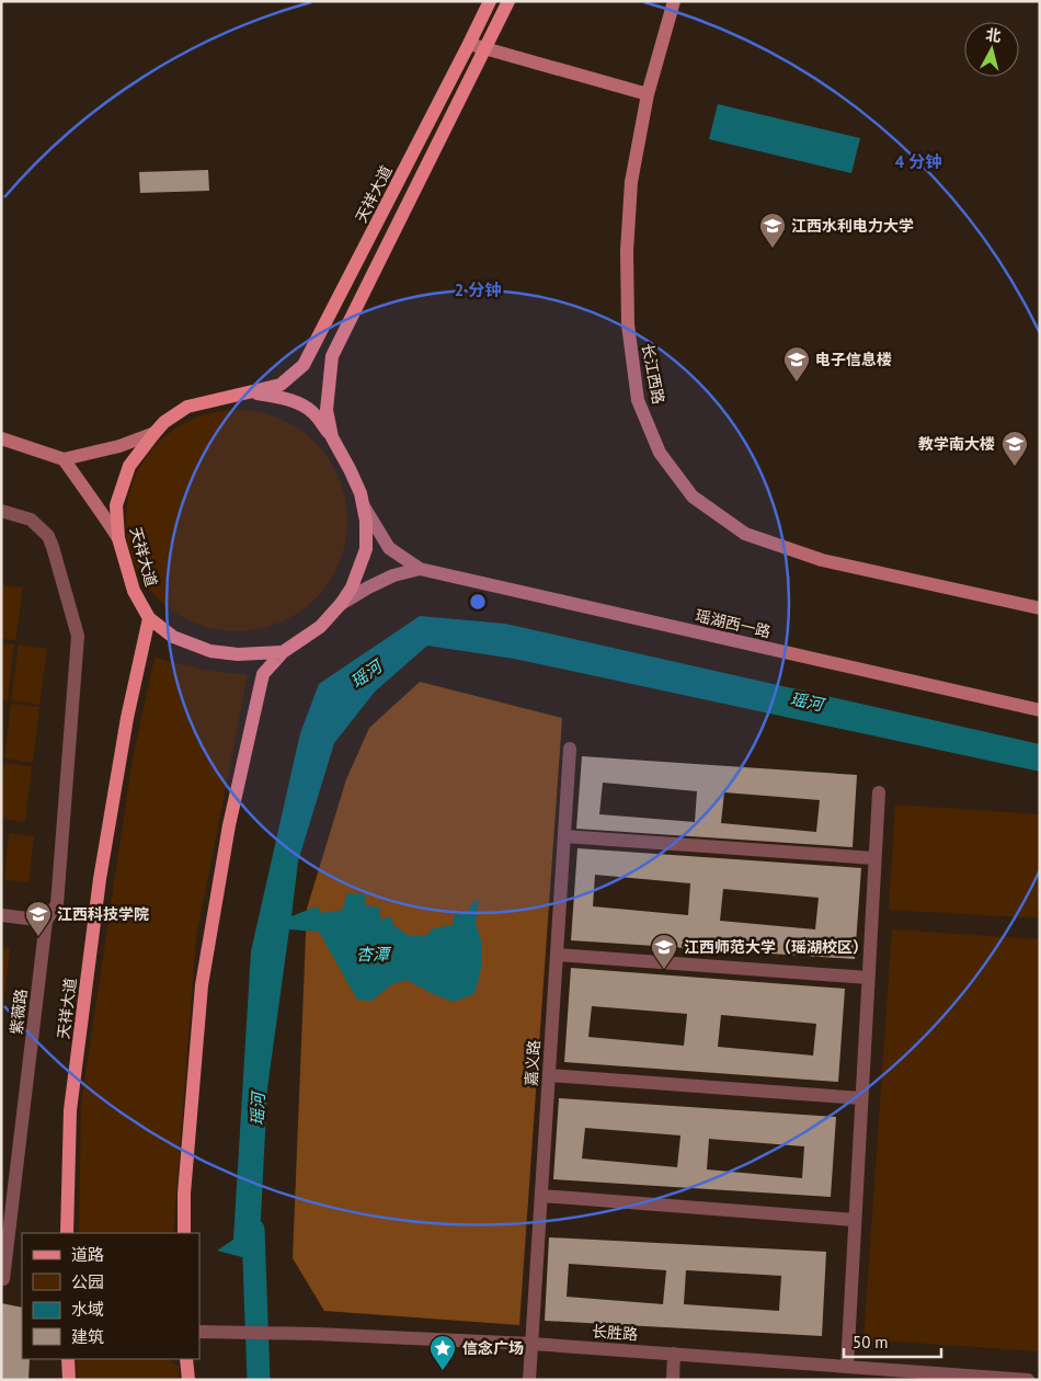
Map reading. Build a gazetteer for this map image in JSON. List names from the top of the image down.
{
  "streets": {
    "main road": ["天祥大道"],
    "street": [
      "长江西路",
      "瑶湖西一路",
      "紫薇路",
      "嘉义路",
      "长胜路"
    ]
  },
  "crossings": [
    ["嘉义路", "长胜路"]
  ],
  "water": ["瑶河", "杏潭"],
  "places": {
    "school or university": [
      "江西水利电力大学",
      "电子信息楼",
      "教学南大楼",
      "江西科技学院",
      "江西师范大学（瑶湖校区）"
    ],
    "place": ["信念广场"]
  },
  "legend": [
    "道路",
    "公园",
    "水域",
    "建筑"
  ],
  "scale_bar": "50 m",
  "north": "top",
  "rings": ["4 分钟", "2 分钟"]
}
